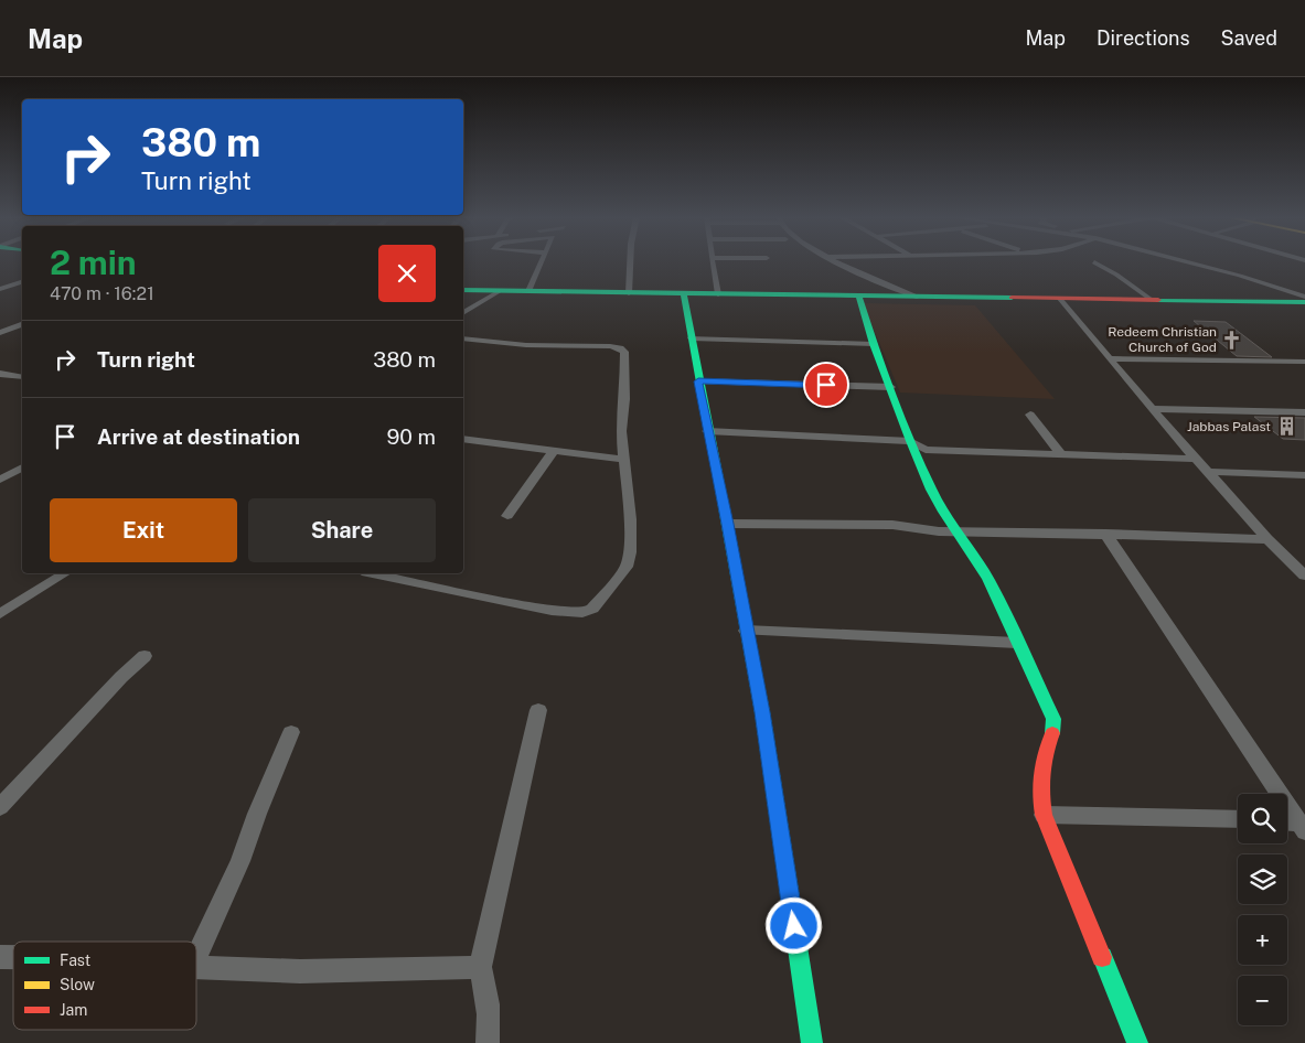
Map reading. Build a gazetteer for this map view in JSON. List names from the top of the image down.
{
  "places": {
    "church": ["Redeem Christian Church of God"],
    "building": ["Jabbas Palast"]
  },
  "legend": ["Fast", "Slow", "Jam"],
  "page": {
    "header": "Map",
    "nav": ["Map", "Directions", "Saved"],
    "turn": ["380 m", "Turn right"],
    "heading": ["2 min", "470 m · 16:21"],
    "list": [
      {
        "name": "Turn right",
        "value": "380 m"
      },
      {
        "name": "Arrive at destination",
        "value": "90 m"
      }
    ],
    "buttons": ["Exit", "Share"],
    "map_buttons": ["+", "−"]
  }
}
